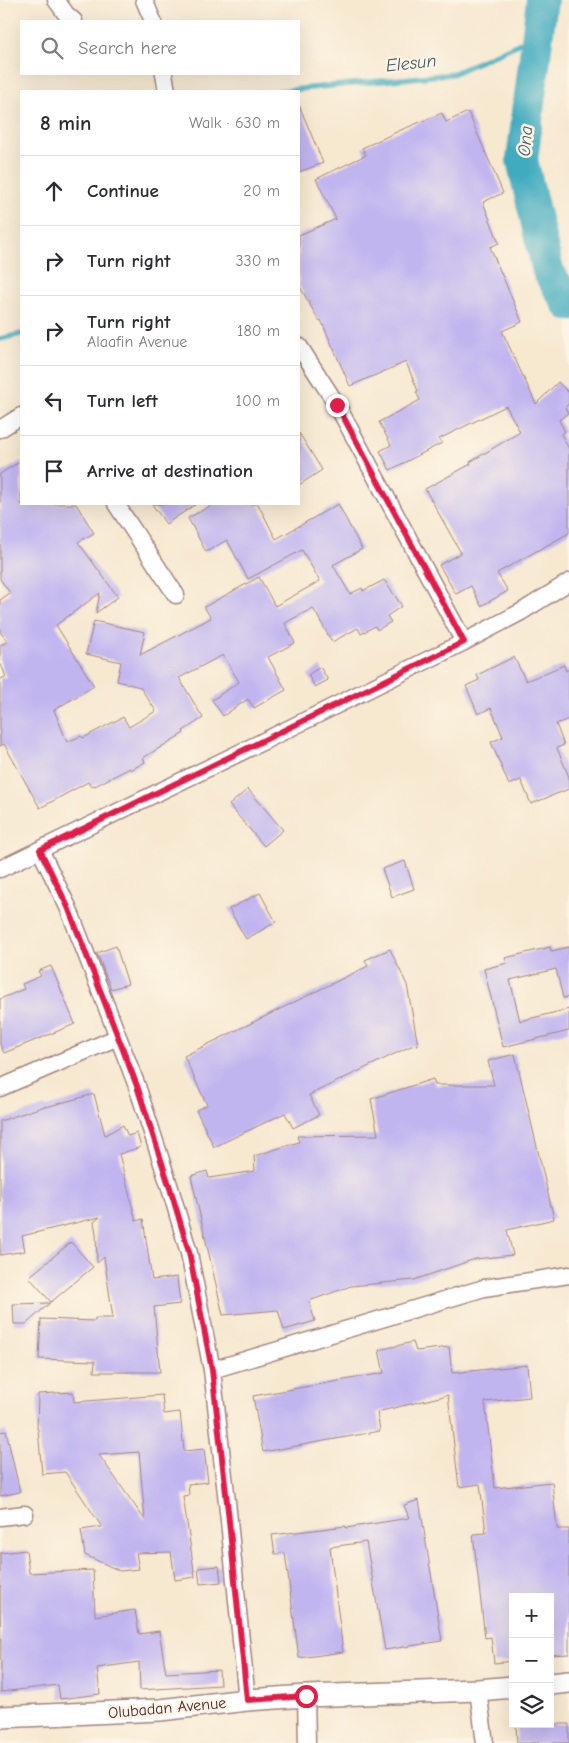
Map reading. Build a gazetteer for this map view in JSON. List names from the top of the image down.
{
  "streets": {
    "street": ["Olubadan Avenue"]
  },
  "water": ["Elesun", "Ona"],
  "page": {
    "search": "Search here",
    "heading": ["8 min", "Walk · 630 m"],
    "list": [
      ["Continue", "20 m"],
      ["Turn right", "330 m"],
      ["Turn right", "Alaafin Avenue", "180 m"],
      ["Turn left", "100 m"],
      "Arrive at destination"
    ],
    "map_buttons": ["+", "−"]
  }
}
